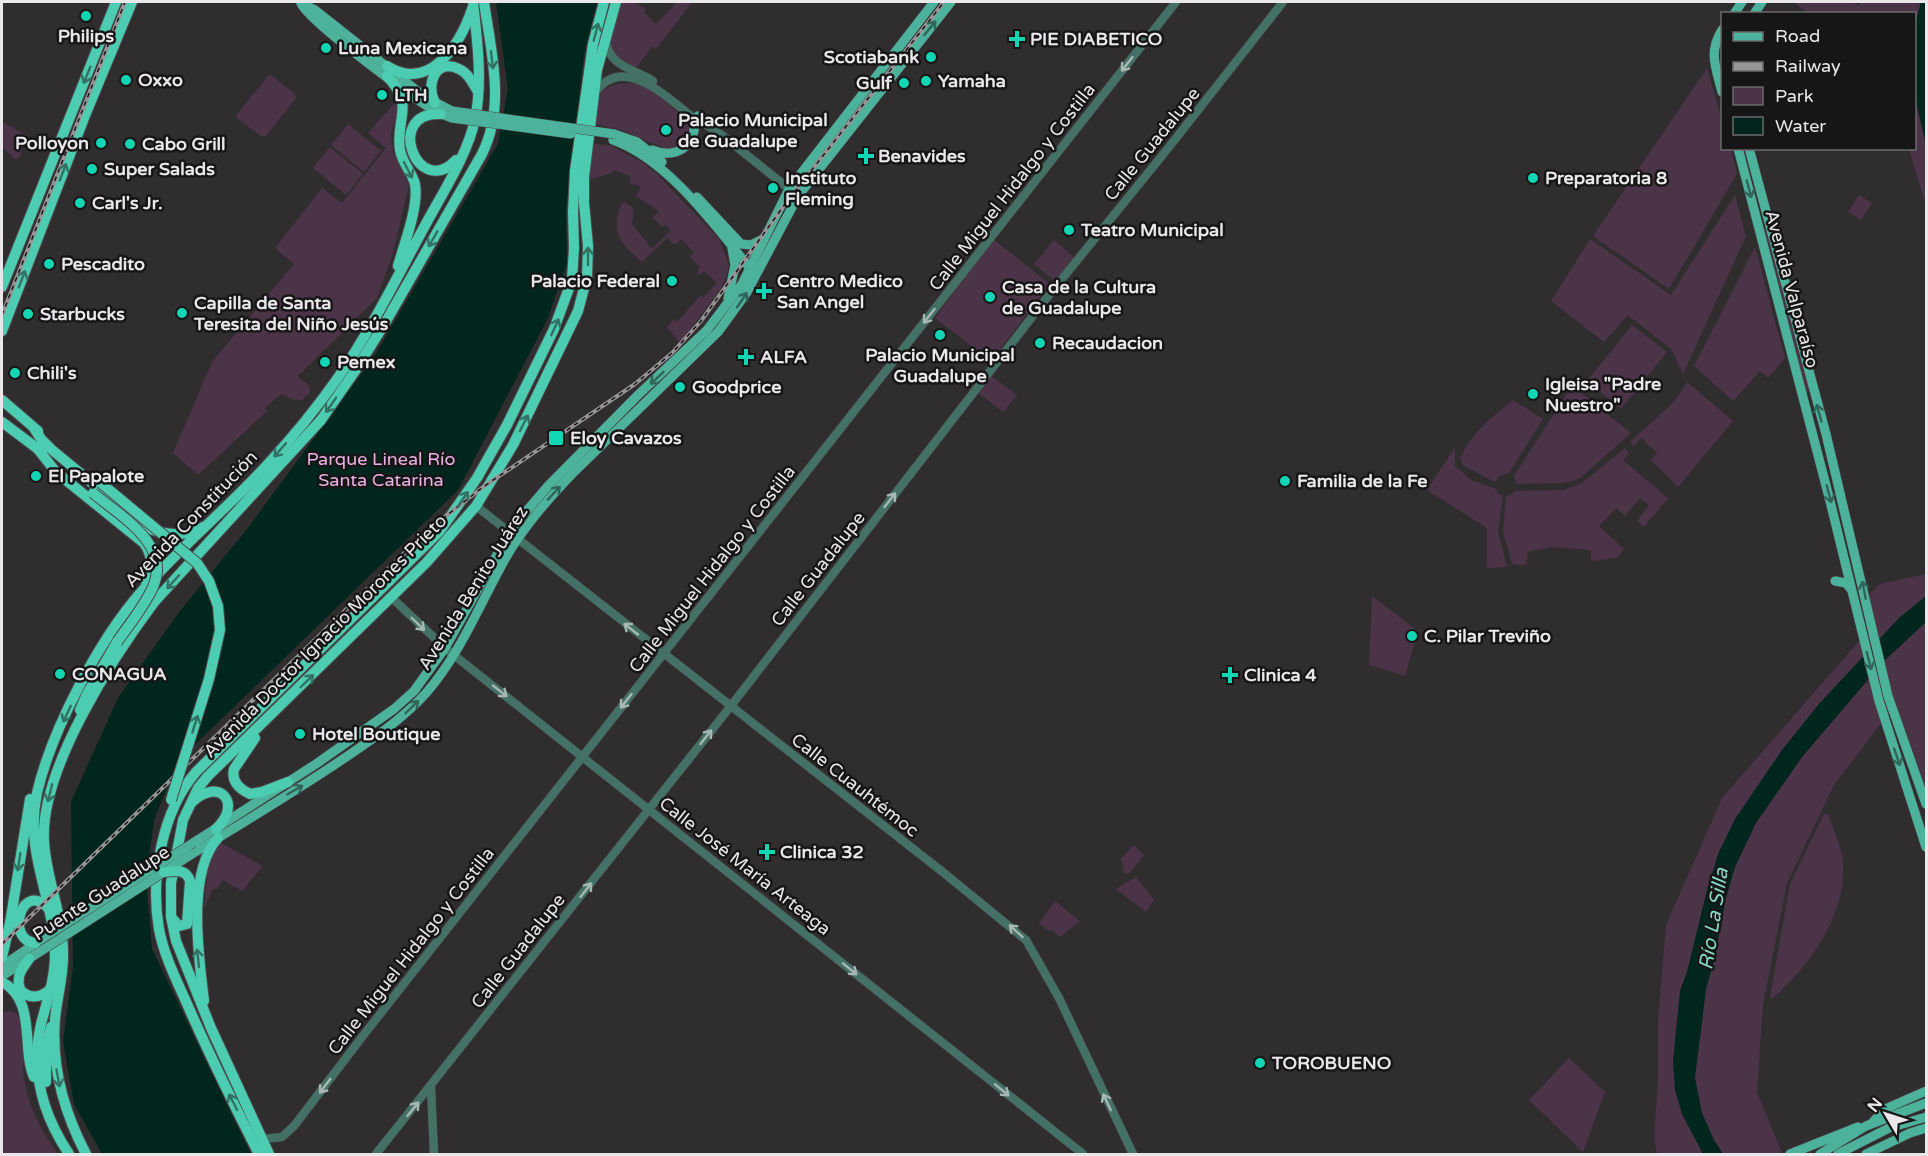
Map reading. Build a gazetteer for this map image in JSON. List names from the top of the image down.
{
  "streets": {
    "highway": ["Avenida Constitución", "Avenida Doctor Ignacio Morones Prieto"],
    "main road": ["Avenida Valparaíso", "Avenida Benito Juárez", "Puente Guadalupe"],
    "street": [
      "Calle Guadalupe",
      "Calle Miguel Hidalgo y Costilla",
      "Calle Cuauhtémoc",
      "Calle José María Arteaga"
    ]
  },
  "crossings": [
    ["Calle Guadalupe", "Calle Cuauhtémoc"],
    ["Calle Guadalupe", "Calle José María Arteaga"],
    ["Calle Miguel Hidalgo y Costilla", "Avenida Doctor Ignacio Morones Prieto"],
    ["Calle Miguel Hidalgo y Costilla", "Calle Cuauhtémoc"],
    ["Calle Miguel Hidalgo y Costilla", "Calle José María Arteaga"],
    ["Avenida Benito Juárez", "Calle Cuauhtémoc"],
    ["Avenida Benito Juárez", "Calle José María Arteaga"],
    ["Avenida Benito Juárez", "Puente Guadalupe"],
    ["Avenida Doctor Ignacio Morones Prieto", "Calle Cuauhtémoc"],
    ["Avenida Doctor Ignacio Morones Prieto", "Calle José María Arteaga"]
  ],
  "one_way": [
    "Calle Guadalupe",
    "Calle Miguel Hidalgo y Costilla",
    "Avenida Doctor Ignacio Morones Prieto",
    "Calle Cuauhtémoc",
    "Calle José María Arteaga"
  ],
  "water": ["Río La Silla"],
  "parks": ["Parque Lineal Río Santa Catarina"],
  "places": {
    "other": [
      "Philips",
      "Luna Mexicana",
      "Scotiabank",
      "Oxxo",
      "Yamaha",
      "Gulf",
      "LTH",
      "Palacio Municipal de Guadalupe",
      "Polloyon",
      "Cabo Grill",
      "Super Salads",
      "Preparatoria 8",
      "Instituto Fleming",
      "Carl's Jr.",
      "Teatro Municipal",
      "Pescadito",
      "Palacio Federal",
      "Casa de la Cultura de Guadalupe",
      "Capilla de Santa Teresita del Niño Jesús",
      "Starbucks",
      "Palacio Municipal Guadalupe",
      "Recaudacion",
      "Pemex",
      "Chili's",
      "Goodprice",
      "Igleisa \"Padre Nuestro\"",
      "El Papalote",
      "Familia de la Fe",
      "C. Pilar Treviño",
      "CONAGUA",
      "Hotel Boutique",
      "TOROBUENO"
    ],
    "health": [
      "PIE DIABETICO",
      "Benavides",
      "Centro Medico San Angel",
      "ALFA",
      "Clinica 4",
      "Clinica 32"
    ],
    "transit": ["Eloy Cavazos"]
  },
  "legend": [
    "Road",
    "Railway",
    "Park",
    "Water"
  ],
  "north": "top left"
}
